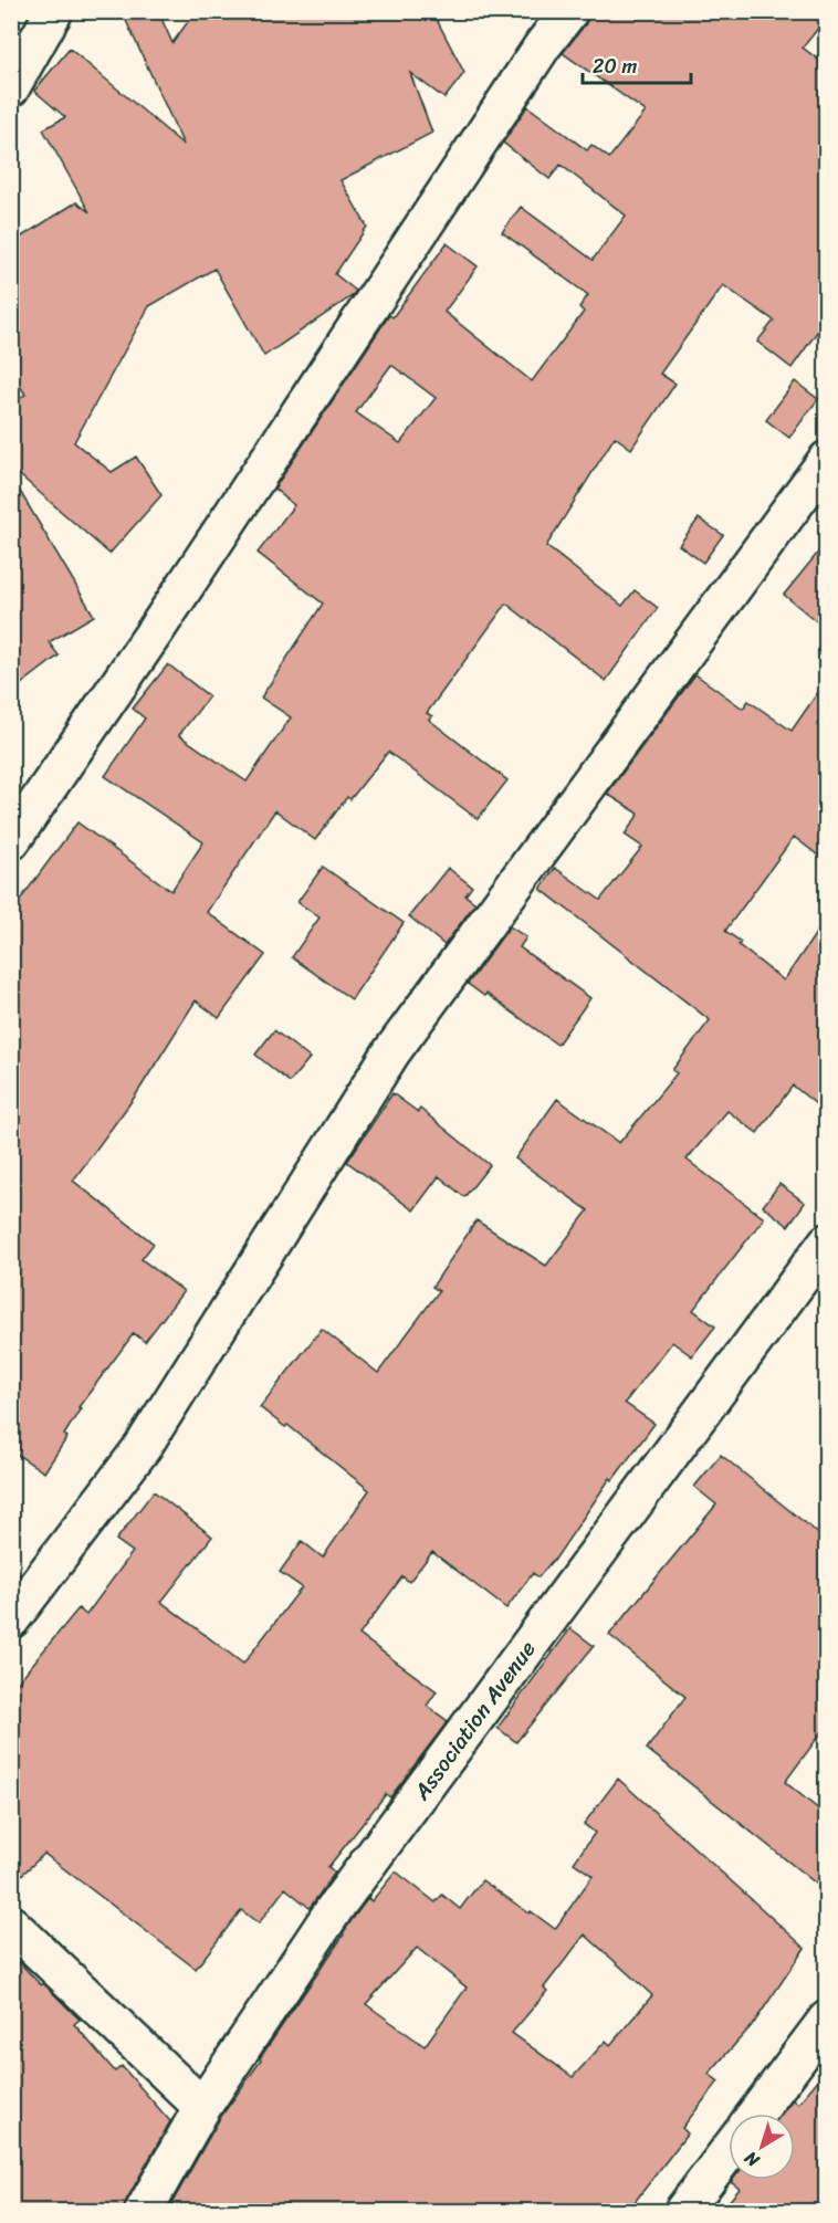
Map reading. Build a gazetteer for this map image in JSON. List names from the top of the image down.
{
  "streets": {
    "street": ["Association Avenue"]
  },
  "scale_bar": "20 m",
  "north": "bottom left"
}
